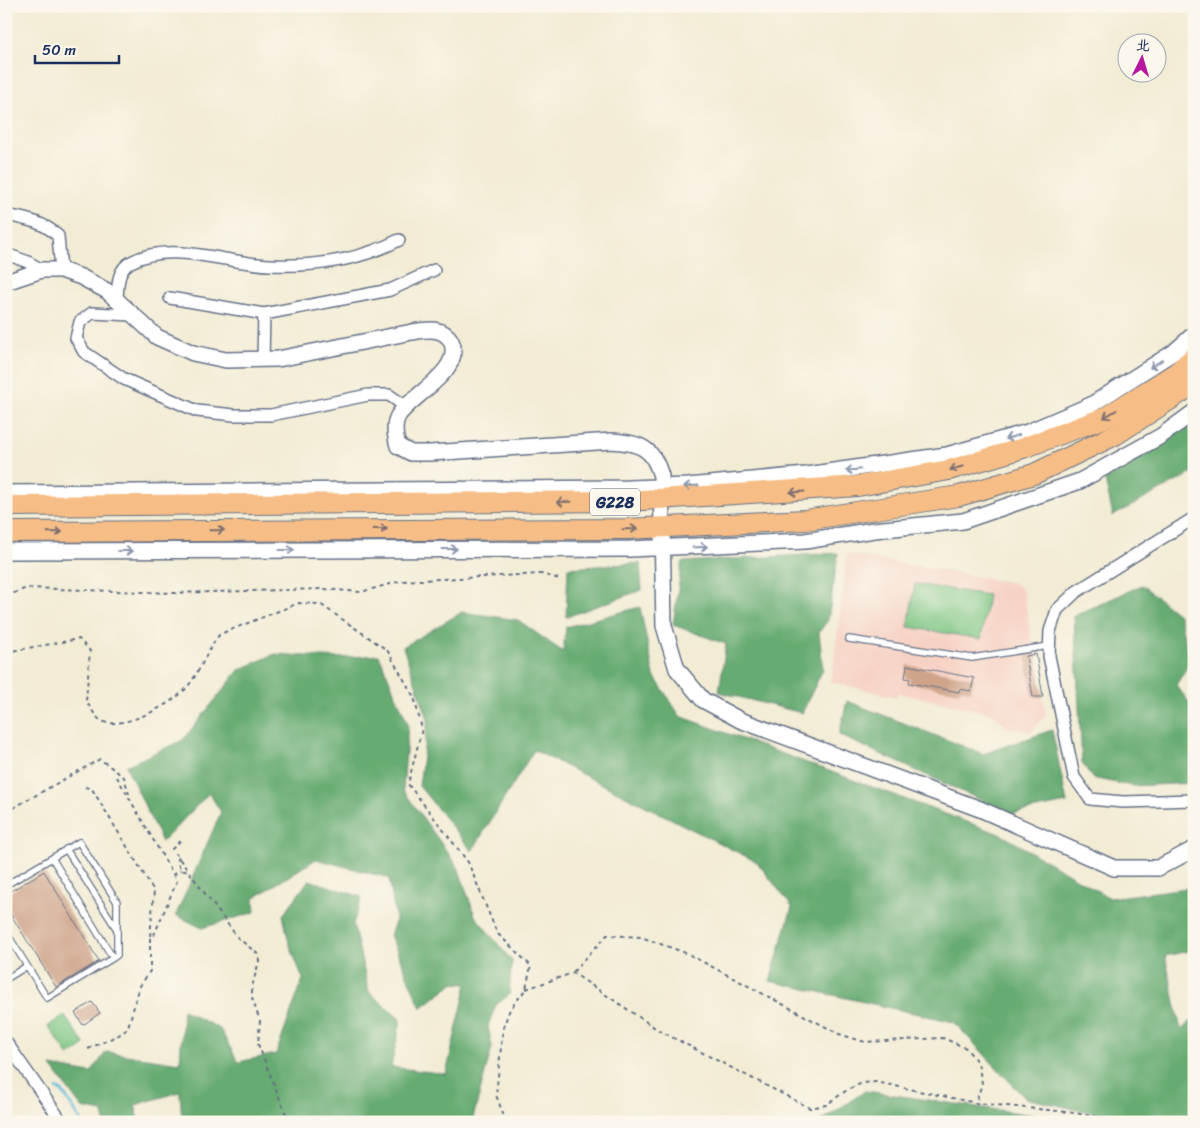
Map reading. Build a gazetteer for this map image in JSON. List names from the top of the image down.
{
  "streets": {
    "highway": ["G228"]
  },
  "scale_bar": "50 m",
  "north": "top"
}
